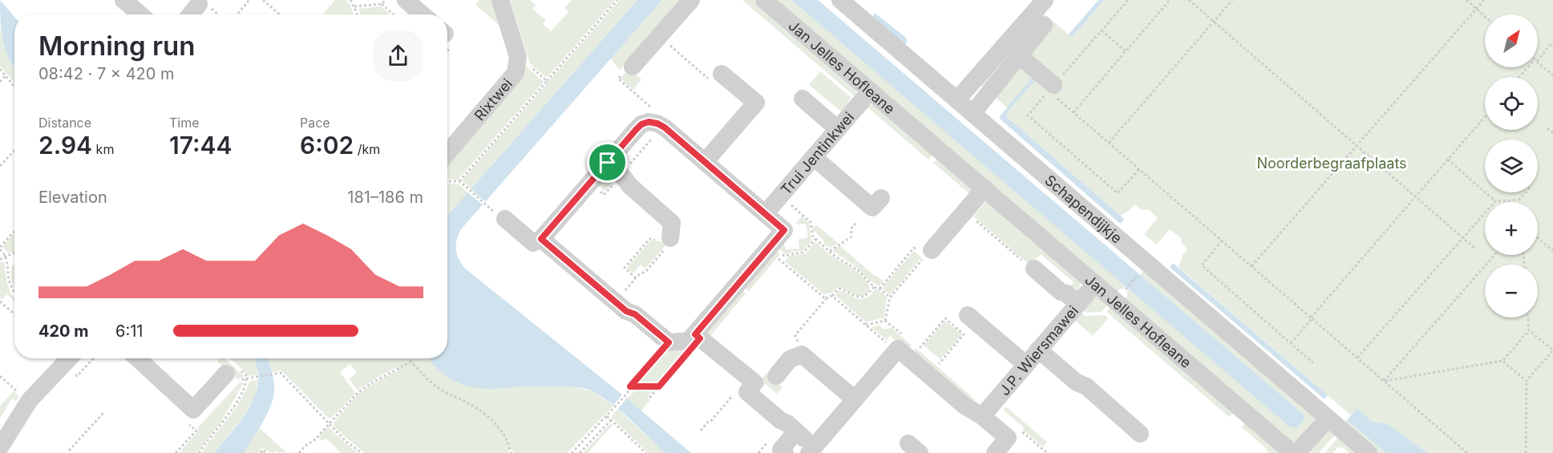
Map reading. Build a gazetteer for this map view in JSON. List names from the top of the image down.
{
  "streets": {
    "street": [
      "Jan Jelles Hofleane",
      "Rixtwei",
      "Trui Jentinkwei",
      "Schapendijkje",
      "J.P. Wiersmawei"
    ]
  },
  "crossings": [
    ["Jan Jelles Hofleane", "Trui Jentinkwei"],
    ["Jan Jelles Hofleane", "J.P. Wiersmawei"]
  ],
  "parks": ["Noorderbegraafplaats"],
  "north": "top right",
  "page": {
    "map_buttons": ["+", "−"],
    "heading": ["Morning run", "08:42 · 7 × 420 m"],
    "stats": [
      ["Distance", "2.94 km"],
      ["Time", "17:44"],
      ["Pace", "6:02 /km"]
    ],
    "chart": ["Elevation", "181–186 m"],
    "list": [
      {
        "name": "420 m",
        "note": "6:11"
      }
    ]
  }
}
